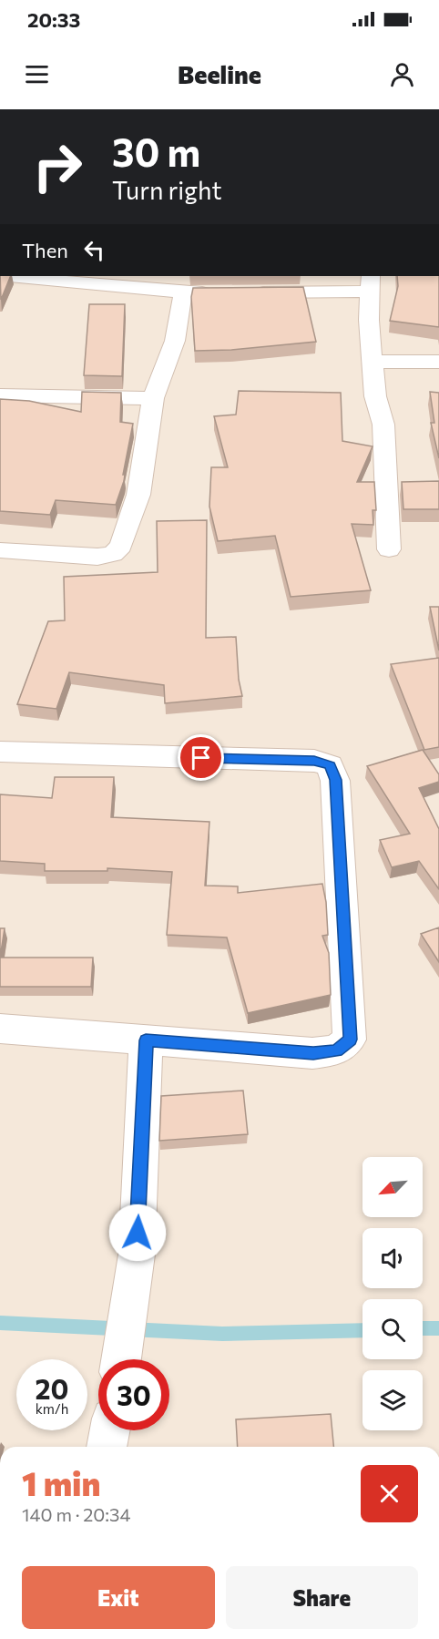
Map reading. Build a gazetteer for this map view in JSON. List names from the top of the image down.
{
  "north": "bottom left",
  "page": {
    "status": "20:33",
    "header": "Beeline",
    "turn": ["30 m", "Turn right"],
    "then": "Then",
    "speed": "20 km/h",
    "limit": "30",
    "heading": ["1 min", "140 m · 20:34"],
    "buttons": ["Exit", "Share"]
  }
}
